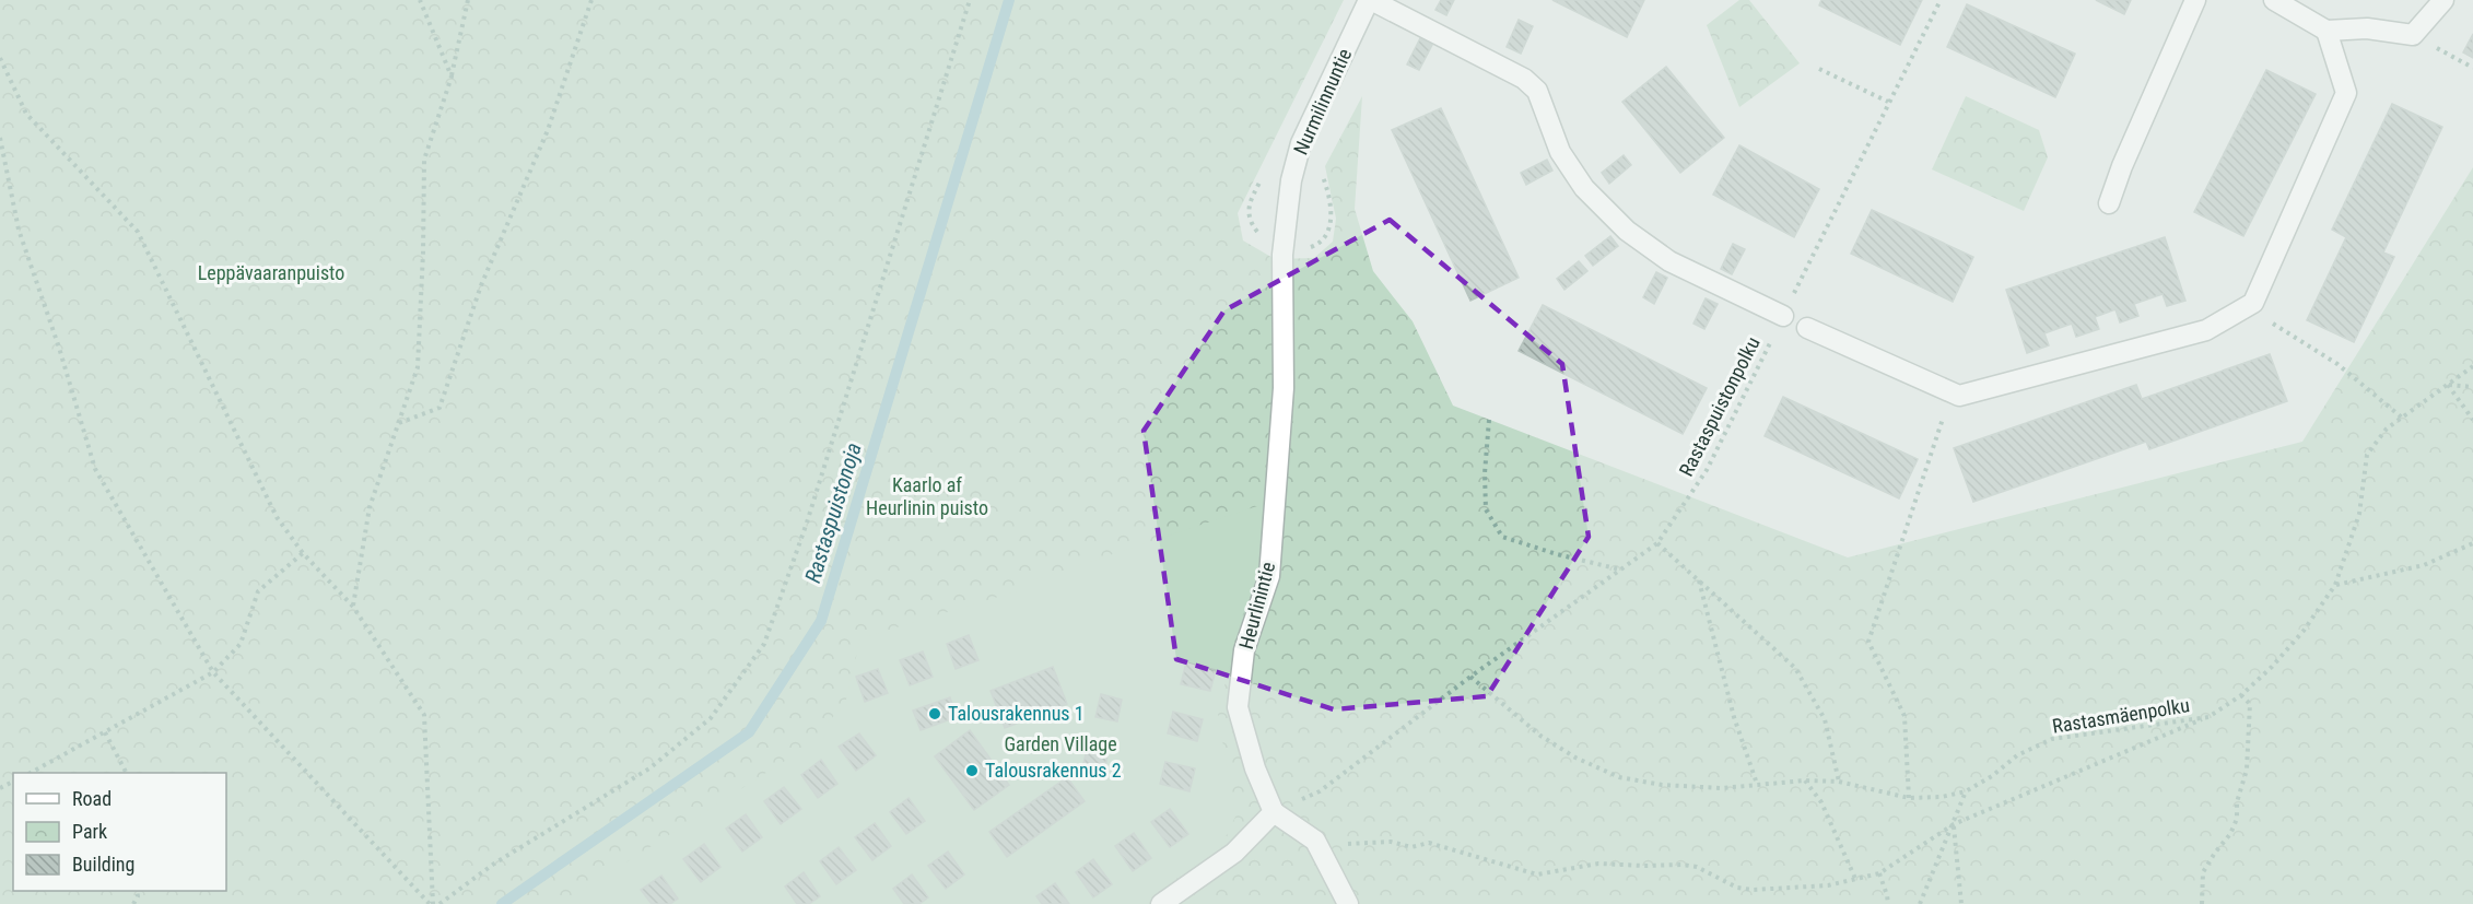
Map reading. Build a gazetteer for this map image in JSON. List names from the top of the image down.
{
  "streets": {
    "street": ["Nurmilinnuntie", "Heurlinintie"],
    "path": ["Rastaspuistonpolku", "Rastasmäenpolku"]
  },
  "crossings": [
    ["Nurmilinnuntie", "Heurlinintie"],
    ["Rastaspuistonpolku", "Heurlinintie"],
    ["Rastaspuistonpolku", "Rastasmäenpolku"]
  ],
  "water": ["Rastaspuistonoja"],
  "parks": ["Leppävaaranpuisto", "Kaarlo af Heurlinin puisto", "Garden Village"],
  "places": ["Talousrakennus 1", "Talousrakennus 2"],
  "legend": ["Road", "Park", "Building"]
}
